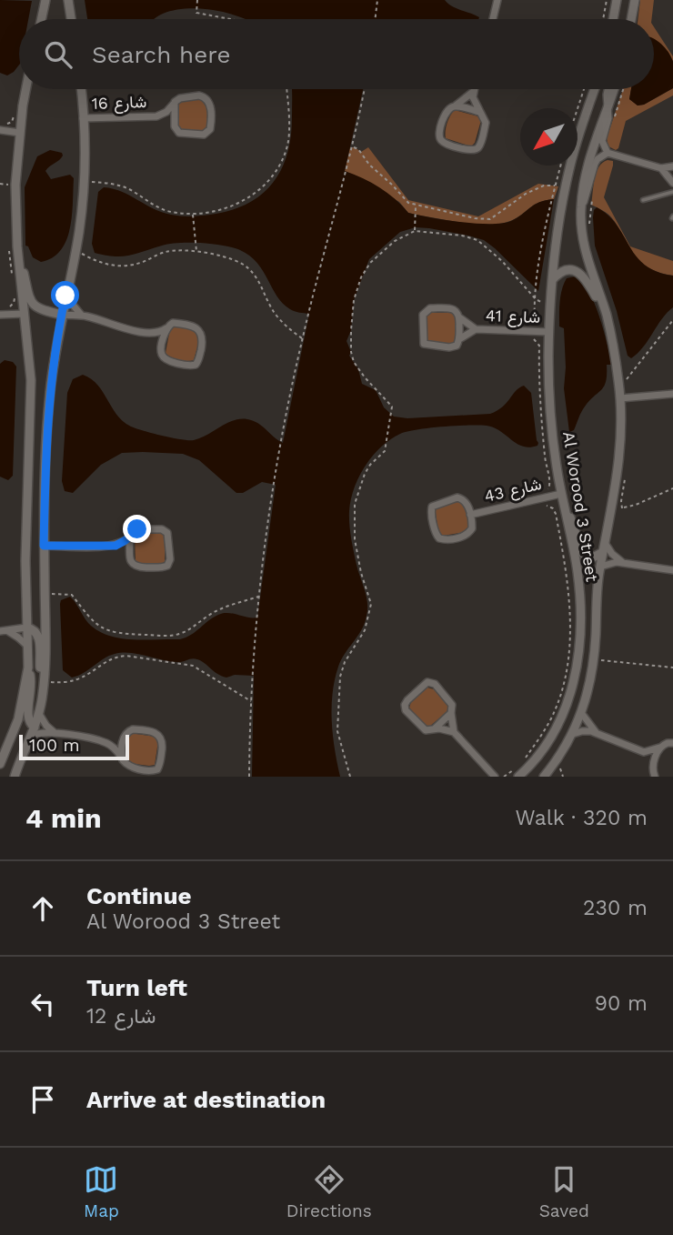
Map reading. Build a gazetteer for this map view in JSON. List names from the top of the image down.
{
  "streets": {
    "street": [
      "شارع 16",
      "شارع 41",
      "شارع 43",
      "Al Worood 3 Street"
    ]
  },
  "crossings": [
    ["شارع 41", "Al Worood 3 Street"],
    ["شارع 43", "Al Worood 3 Street"]
  ],
  "scale_bar": "100 m",
  "north": "bottom left",
  "page": {
    "search": "Search here",
    "scale": "100 m",
    "heading": ["4 min", "Walk · 320 m"],
    "list": [
      ["Continue", "Al Worood 3 Street", "230 m"],
      ["Turn left", "شارع 12", "90 m"],
      "Arrive at destination"
    ],
    "nav": ["Map", "Directions", "Saved"]
  }
}
